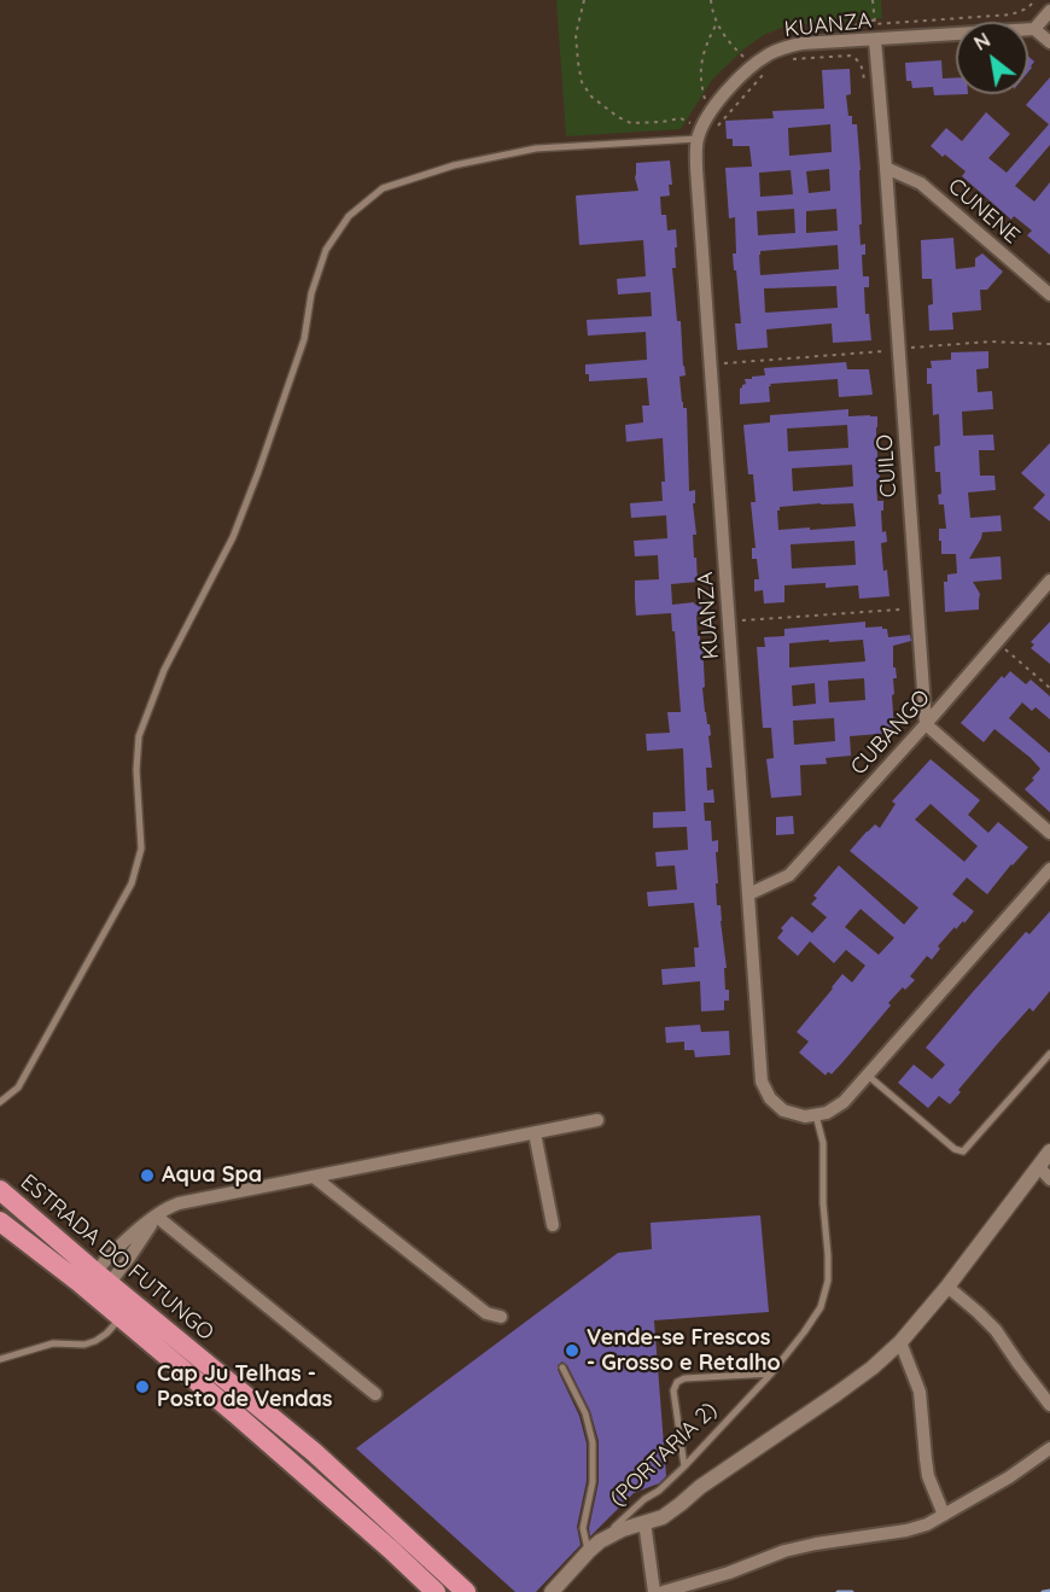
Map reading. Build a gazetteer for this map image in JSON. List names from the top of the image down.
{
  "streets": {
    "highway": ["ESTRADA DO FUTUNGO"],
    "street": [
      "KUANZA",
      "CUNENE",
      "CUILO",
      "CUBANGO"
    ],
    "lane": ["(PORTARIA 2)"]
  },
  "crossings": [
    ["KUANZA", "CUILO"],
    ["KUANZA", "CUBANGO"],
    ["KUANZA", "(PORTARIA 2)"],
    ["CUNENE", "CUILO"],
    ["CUILO", "CUBANGO"]
  ],
  "places": ["Aqua Spa", "Vende-se Frescos - Grosso e Retalho", "Cap Ju Telhas - Posto de Vendas"],
  "north": "top left"
}
